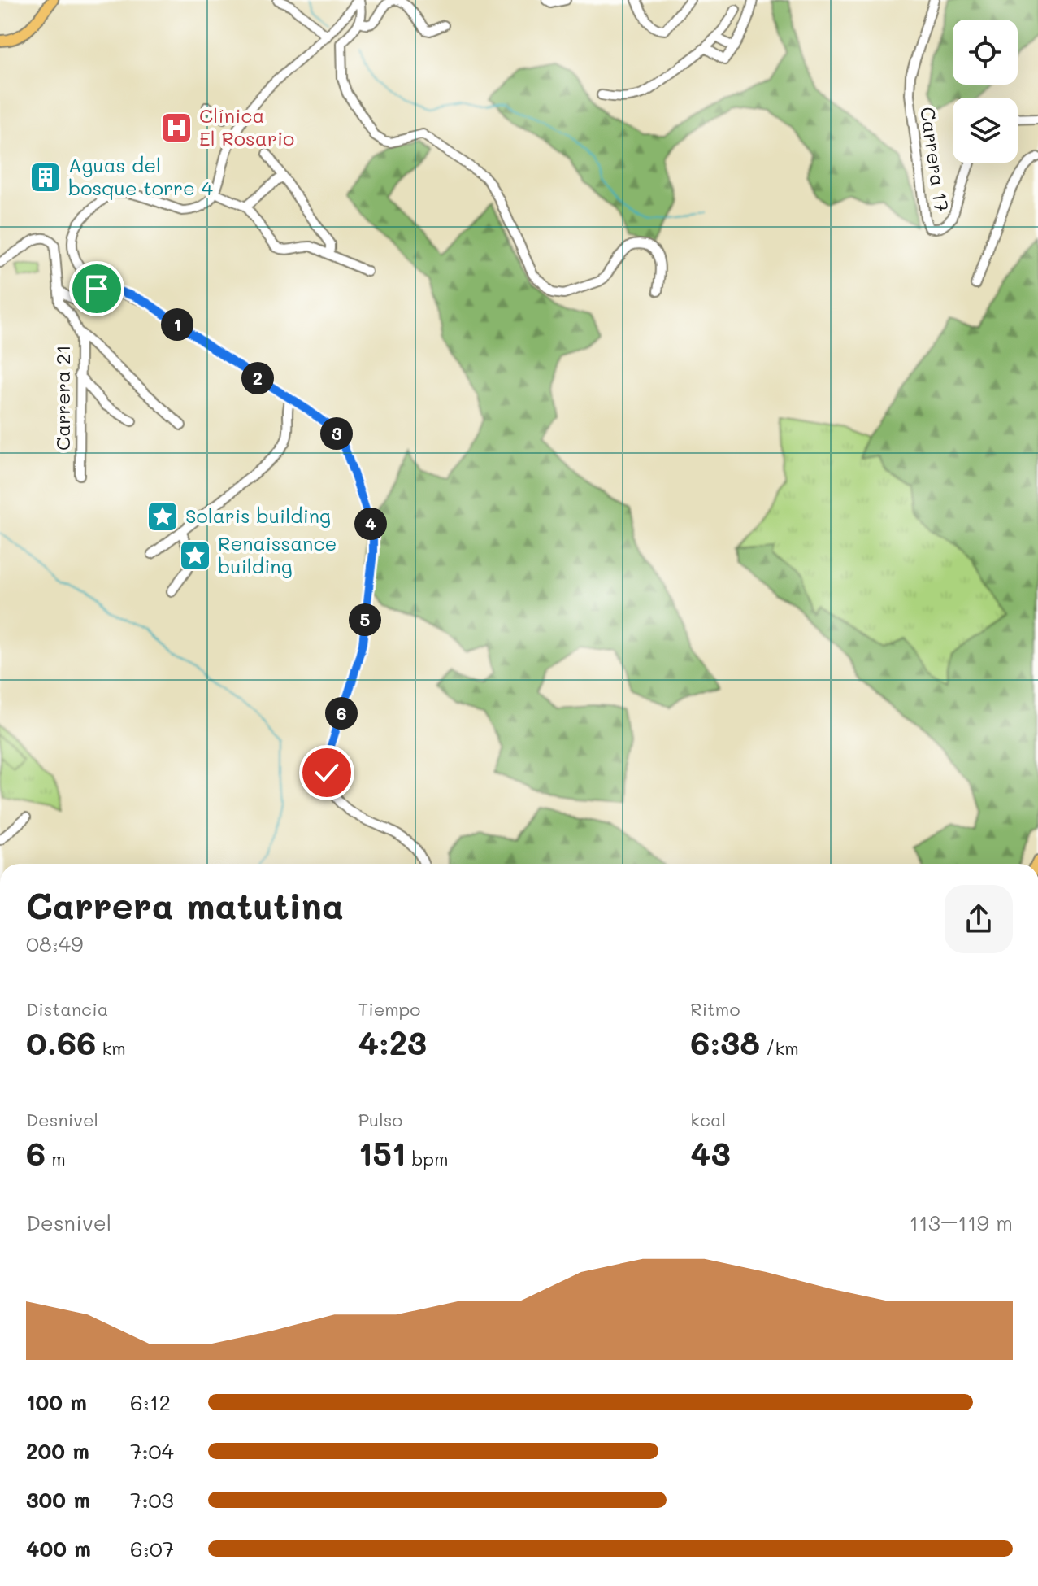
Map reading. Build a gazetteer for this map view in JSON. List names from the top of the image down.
{
  "streets": {
    "street": ["Carrera 17", "Carrera 21"]
  },
  "places": {
    "hospital": ["Clínica El Rosario"],
    "building": ["Aguas del bosque torre 4"],
    "place": ["Solaris building", "Renaissance building"]
  },
  "page": {
    "pins": [
      "1",
      "2",
      "3",
      "4",
      "5",
      "6"
    ],
    "heading": ["Carrera matutina", "08:49"],
    "stats": [
      ["Distancia", "0.66 km"],
      ["Tiempo", "4:23"],
      ["Ritmo", "6:38 /km"],
      ["Desnivel", "6 m"],
      ["Pulso", "151 bpm"],
      ["kcal", "43"]
    ],
    "chart": ["Desnivel", "113–119 m"],
    "list": [
      {
        "name": "100 m",
        "note": "6:12"
      },
      {
        "name": "200 m",
        "note": "7:04"
      },
      {
        "name": "300 m",
        "note": "7:03"
      },
      {
        "name": "400 m",
        "note": "6:07"
      }
    ]
  }
}
